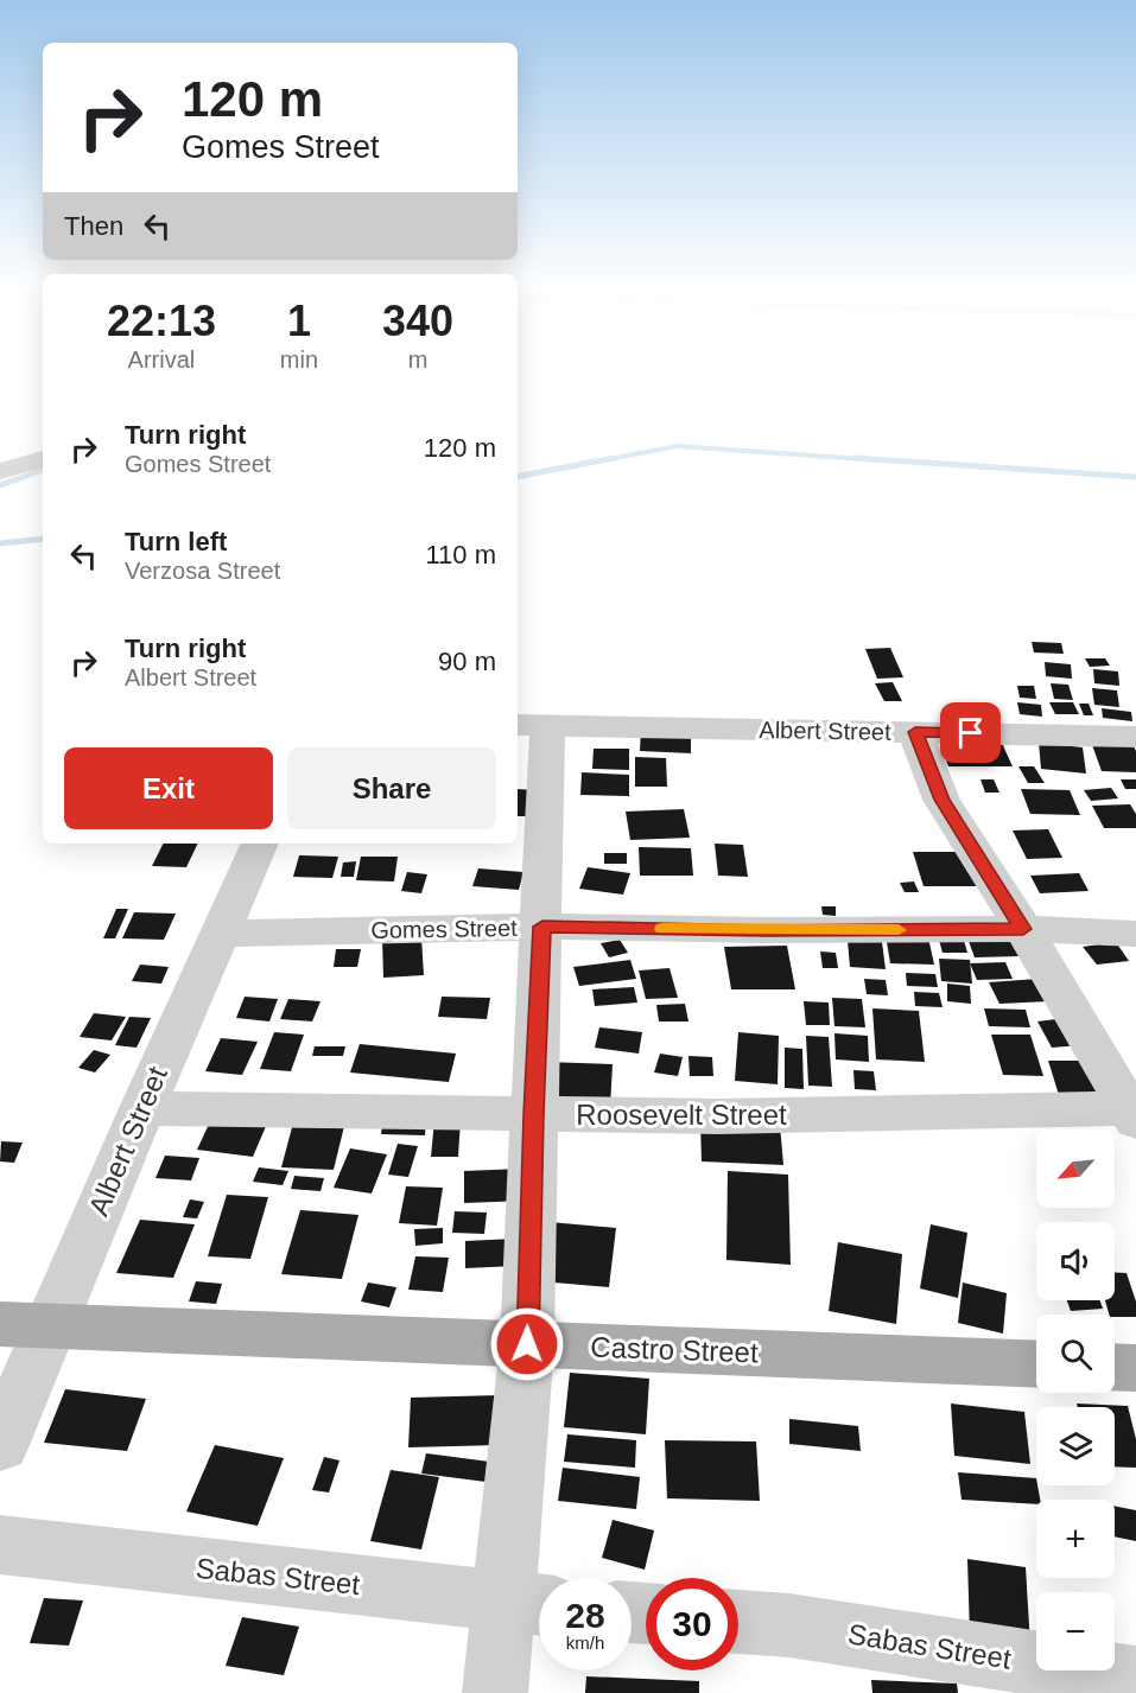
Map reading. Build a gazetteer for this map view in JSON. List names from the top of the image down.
{
  "streets": {
    "main road": ["Castro Street"],
    "street": [
      "Albert Street",
      "Gomes Street",
      "Roosevelt Street",
      "Sabas Street"
    ]
  },
  "crossings": [
    ["Albert Street", "Gomes Street"],
    ["Albert Street", "Roosevelt Street"],
    ["Albert Street", "Castro Street"]
  ],
  "north": "bottom left",
  "page": {
    "turn": ["120 m", "Gomes Street"],
    "then": "Then",
    "eta": [
      "22:13",
      "Arrival",
      "1",
      "min",
      "340",
      "m"
    ],
    "list": [
      {
        "name": "Turn right",
        "note": "Gomes Street",
        "value": "120 m"
      },
      {
        "name": "Turn left",
        "note": "Verzosa Street",
        "value": "110 m"
      },
      {
        "name": "Turn right",
        "note": "Albert Street",
        "value": "90 m"
      }
    ],
    "buttons": ["Exit", "Share"],
    "map_buttons": ["+", "−"],
    "speed": "28 km/h",
    "limit": "30"
  }
}
